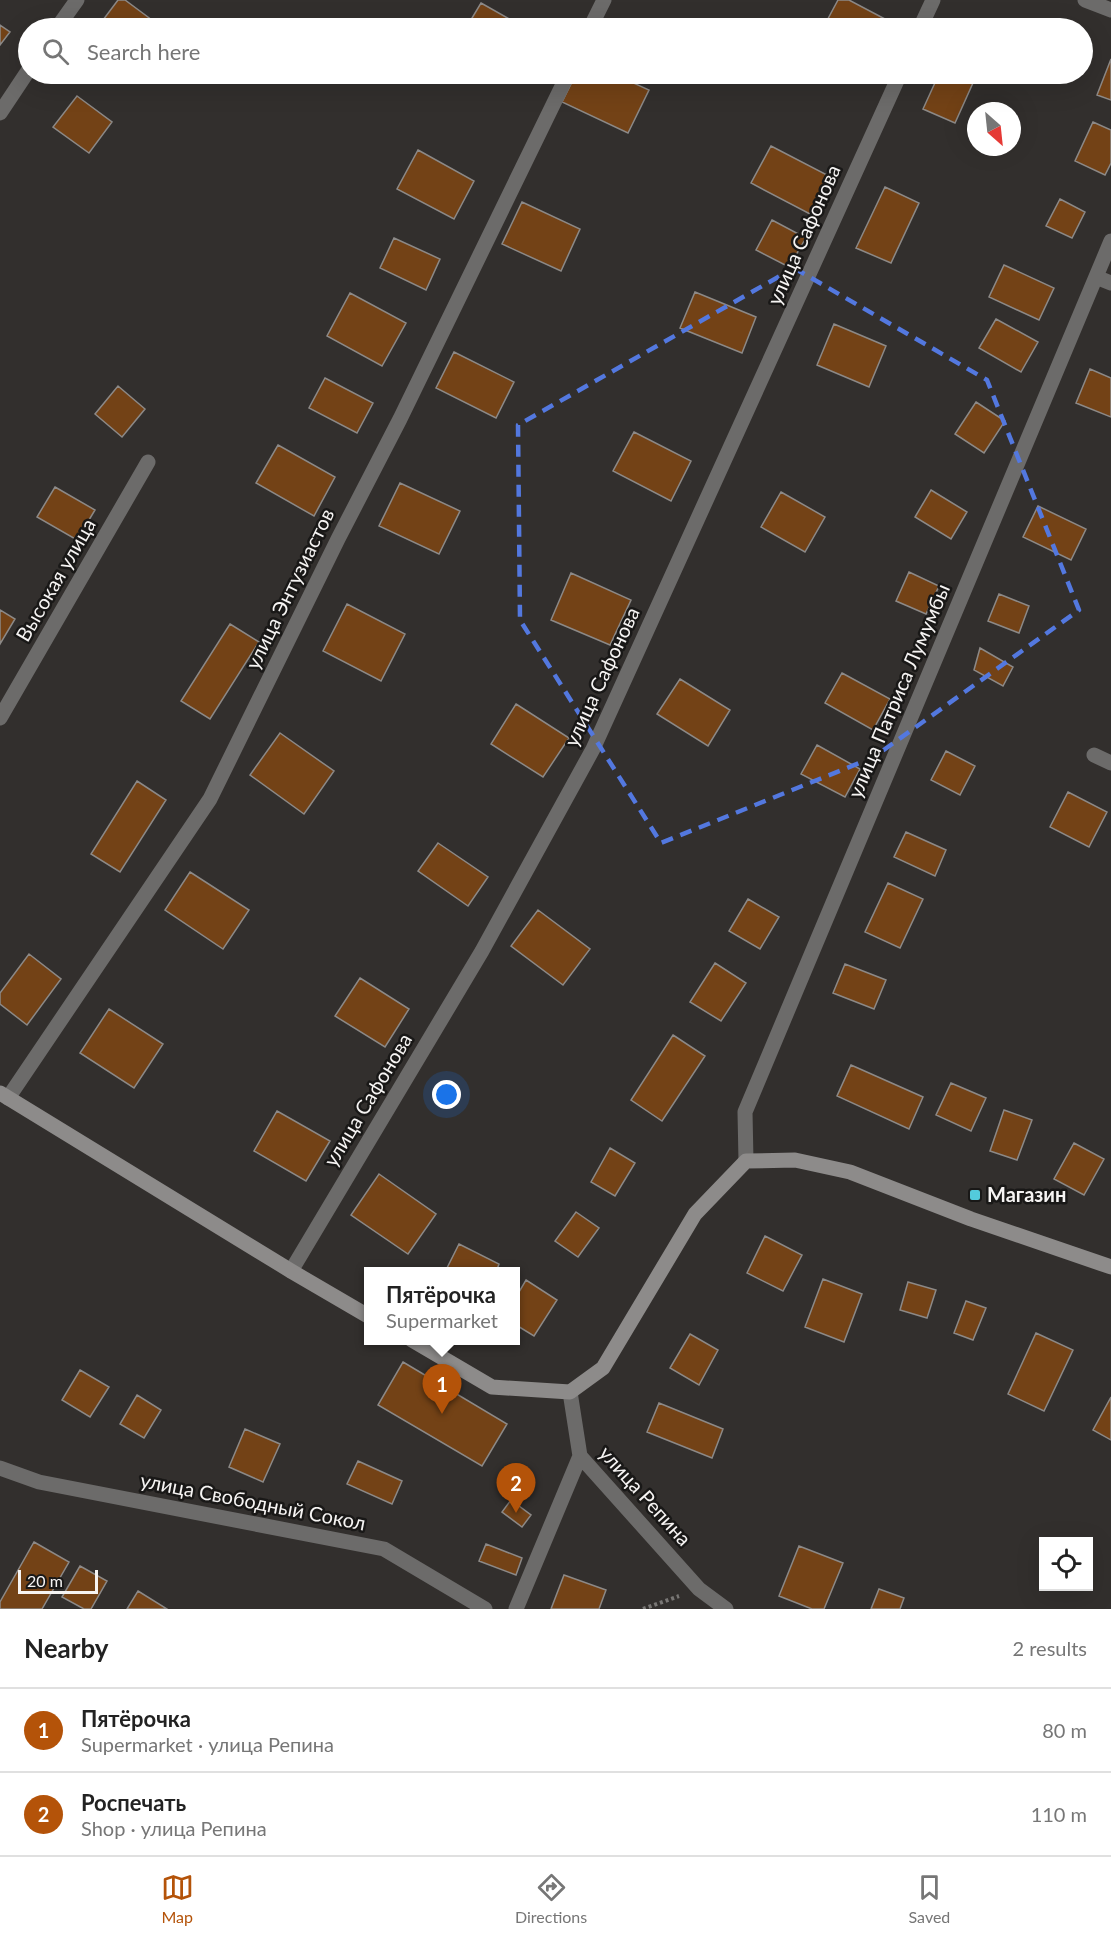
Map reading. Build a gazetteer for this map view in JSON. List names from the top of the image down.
{
  "streets": {
    "street": [
      "улица Сафонова",
      "Высокая улица",
      "улица Энтузиастов",
      "улица Патриса Лумумбы",
      "улица Репина",
      "улица Свободный Сокол"
    ]
  },
  "places": {
    "transit": ["Магазин"]
  },
  "scale_bar": "20 m",
  "north": "bottom right",
  "page": {
    "search": "Search here",
    "popup": ["Пятёрочка", "Supermarket"],
    "pins": ["1", "2"],
    "scale": "20 m",
    "heading": ["Nearby", "2 results"],
    "list": [
      {
        "mark": "1",
        "name": "Пятёрочка",
        "note": "Supermarket · улица Репина",
        "value": "80 m"
      },
      {
        "mark": "2",
        "name": "Роспечать",
        "note": "Shop · улица Репина",
        "value": "110 m"
      }
    ],
    "nav": ["Map", "Directions", "Saved"]
  }
}
